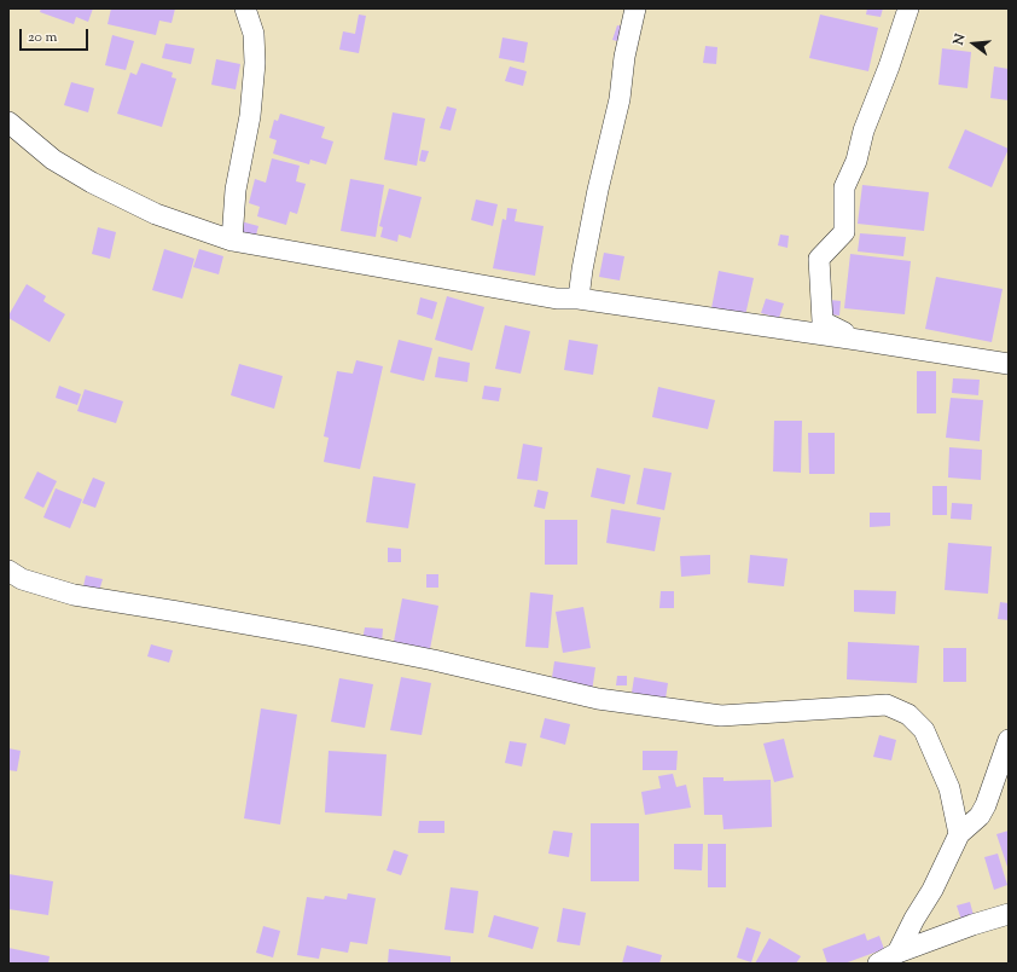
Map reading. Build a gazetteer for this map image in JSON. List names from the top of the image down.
{
  "scale_bar": "20 m",
  "north": "left"
}
